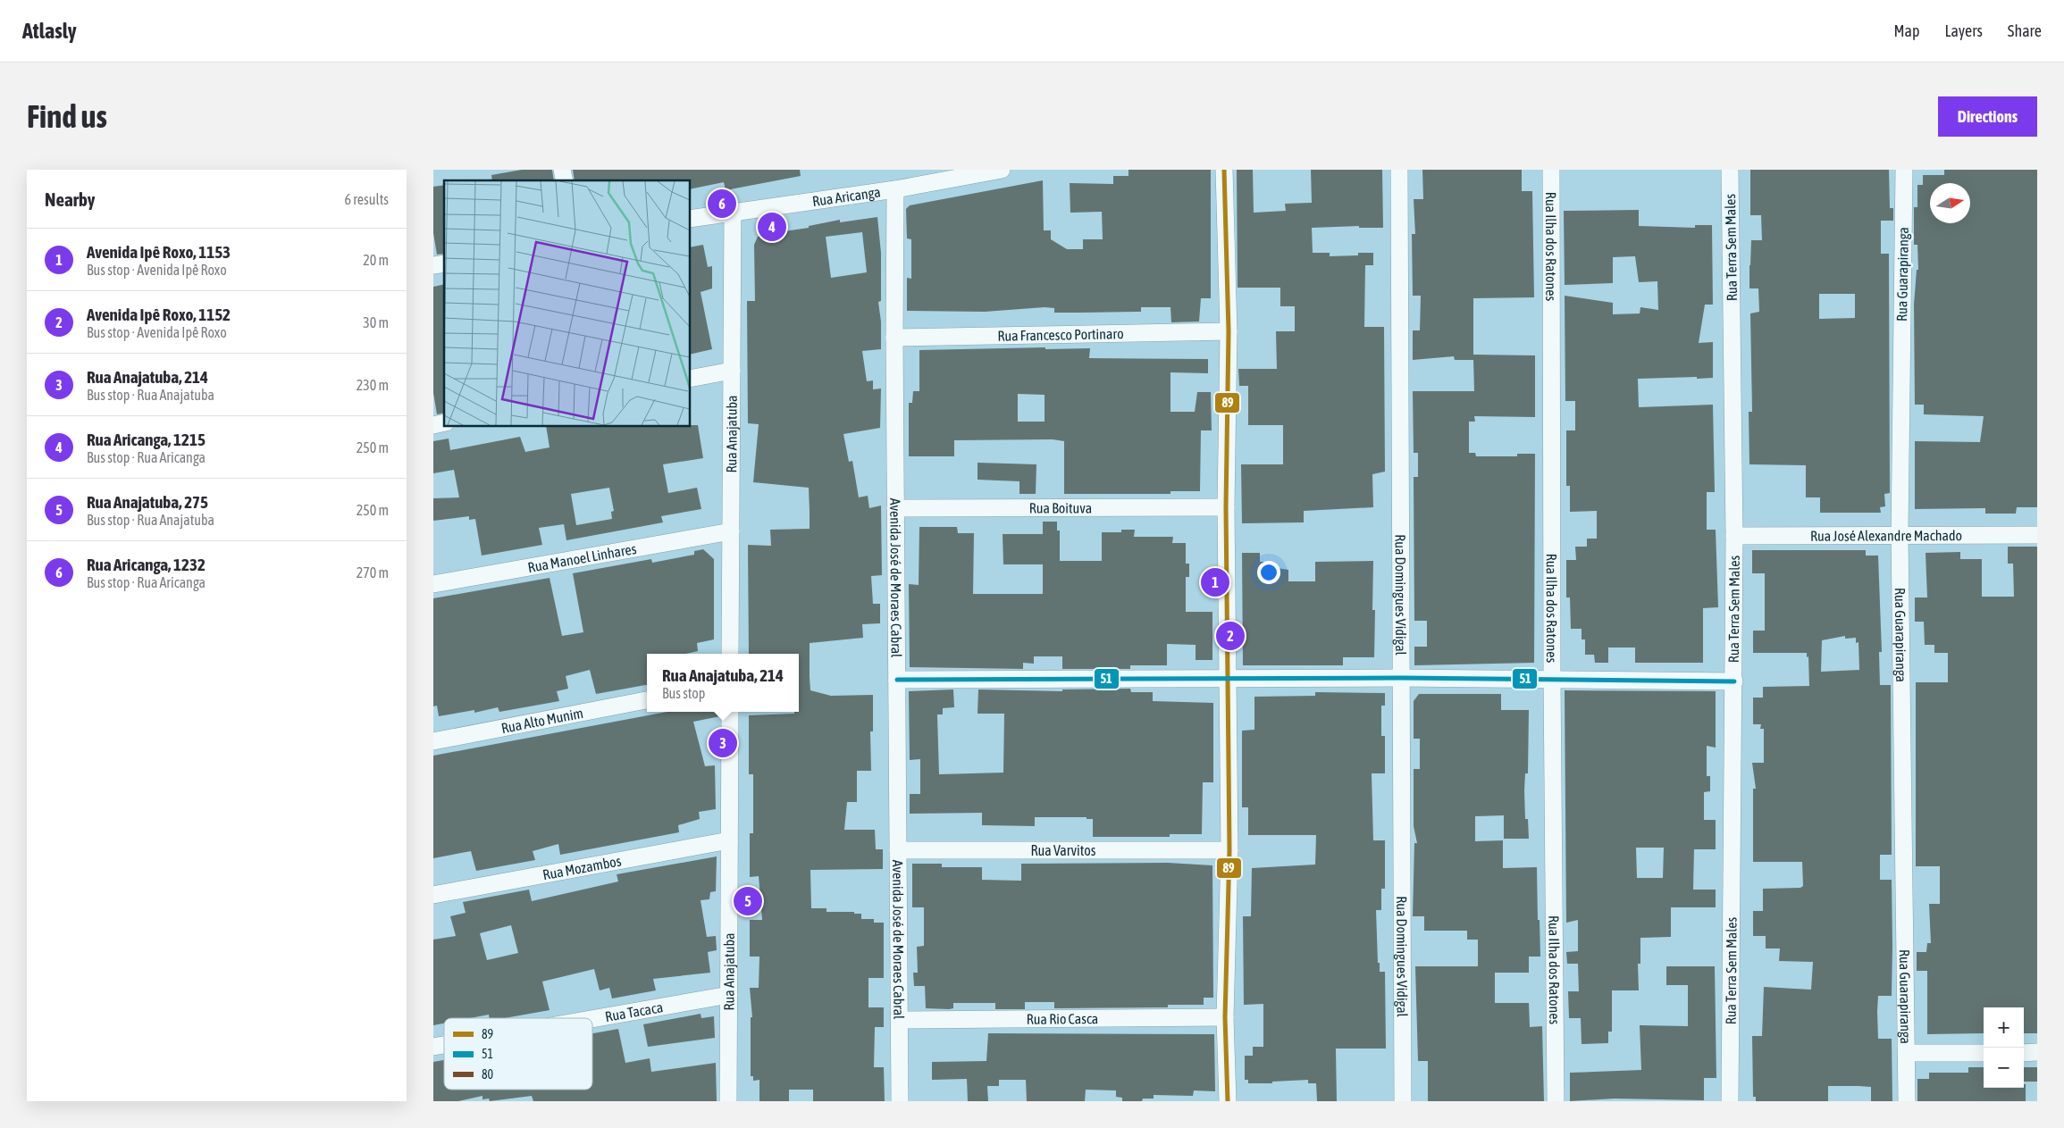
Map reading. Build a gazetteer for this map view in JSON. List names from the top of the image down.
{
  "streets": {
    "street": [
      "Rua Aricanga",
      "Rua Ilha dos Ratones",
      "Rua Terra Sem Males",
      "Rua Guarapiranga",
      "Rua Francesco Portinaro",
      "Rua Anajatuba",
      "Rua Boituva",
      "Rua José Alexandre Machado",
      "Rua Manoel Linhares",
      "Avenida José de Moraes Cabral",
      "Rua Domingues Vidigal",
      "Rua Alto Munim",
      "Rua Varvitos",
      "Rua Mozambos",
      "Rua Tacaca",
      "Rua Rio Casca"
    ]
  },
  "crossings": [
    ["Rua Aricanga", "Rua Anajatuba"],
    ["Rua Aricanga", "Avenida José de Moraes Cabral"],
    ["Rua Terra Sem Males", "Rua José Alexandre Machado"],
    ["Rua Guarapiranga", "Rua José Alexandre Machado"],
    ["Rua Francesco Portinaro", "Avenida José de Moraes Cabral"],
    ["Rua Anajatuba", "Rua Manoel Linhares"],
    ["Rua Anajatuba", "Rua Mozambos"],
    ["Rua Anajatuba", "Rua Tacaca"],
    ["Rua Boituva", "Avenida José de Moraes Cabral"],
    ["Avenida José de Moraes Cabral", "Rua Varvitos"],
    ["Avenida José de Moraes Cabral", "Rua Rio Casca"]
  ],
  "lines": ["transit line 89", "transit line 51"],
  "legend": ["89", "51", "80"],
  "north": "right",
  "page": {
    "header": "Atlasly",
    "nav": ["Map", "Layers", "Share"],
    "buttons": "Directions",
    "title": "Find us",
    "heading": ["Nearby", "6 results"],
    "pins": [
      "6",
      "4",
      "1",
      "2",
      "3",
      "5"
    ],
    "list": [
      {
        "mark": "1",
        "name": "Avenida Ipê Roxo, 1153",
        "note": "Bus stop · Avenida Ipê Roxo",
        "value": "20 m"
      },
      {
        "mark": "2",
        "name": "Avenida Ipê Roxo, 1152",
        "note": "Bus stop · Avenida Ipê Roxo",
        "value": "30 m"
      },
      {
        "mark": "3",
        "name": "Rua Anajatuba, 214",
        "note": "Bus stop · Rua Anajatuba",
        "value": "230 m"
      },
      {
        "mark": "4",
        "name": "Rua Aricanga, 1215",
        "note": "Bus stop · Rua Aricanga",
        "value": "250 m"
      },
      {
        "mark": "5",
        "name": "Rua Anajatuba, 275",
        "note": "Bus stop · Rua Anajatuba",
        "value": "250 m"
      },
      {
        "mark": "6",
        "name": "Rua Aricanga, 1232",
        "note": "Bus stop · Rua Aricanga",
        "value": "270 m"
      }
    ],
    "popup": ["Rua Anajatuba, 214", "Bus stop"],
    "map_buttons": ["+", "−"]
  }
}
